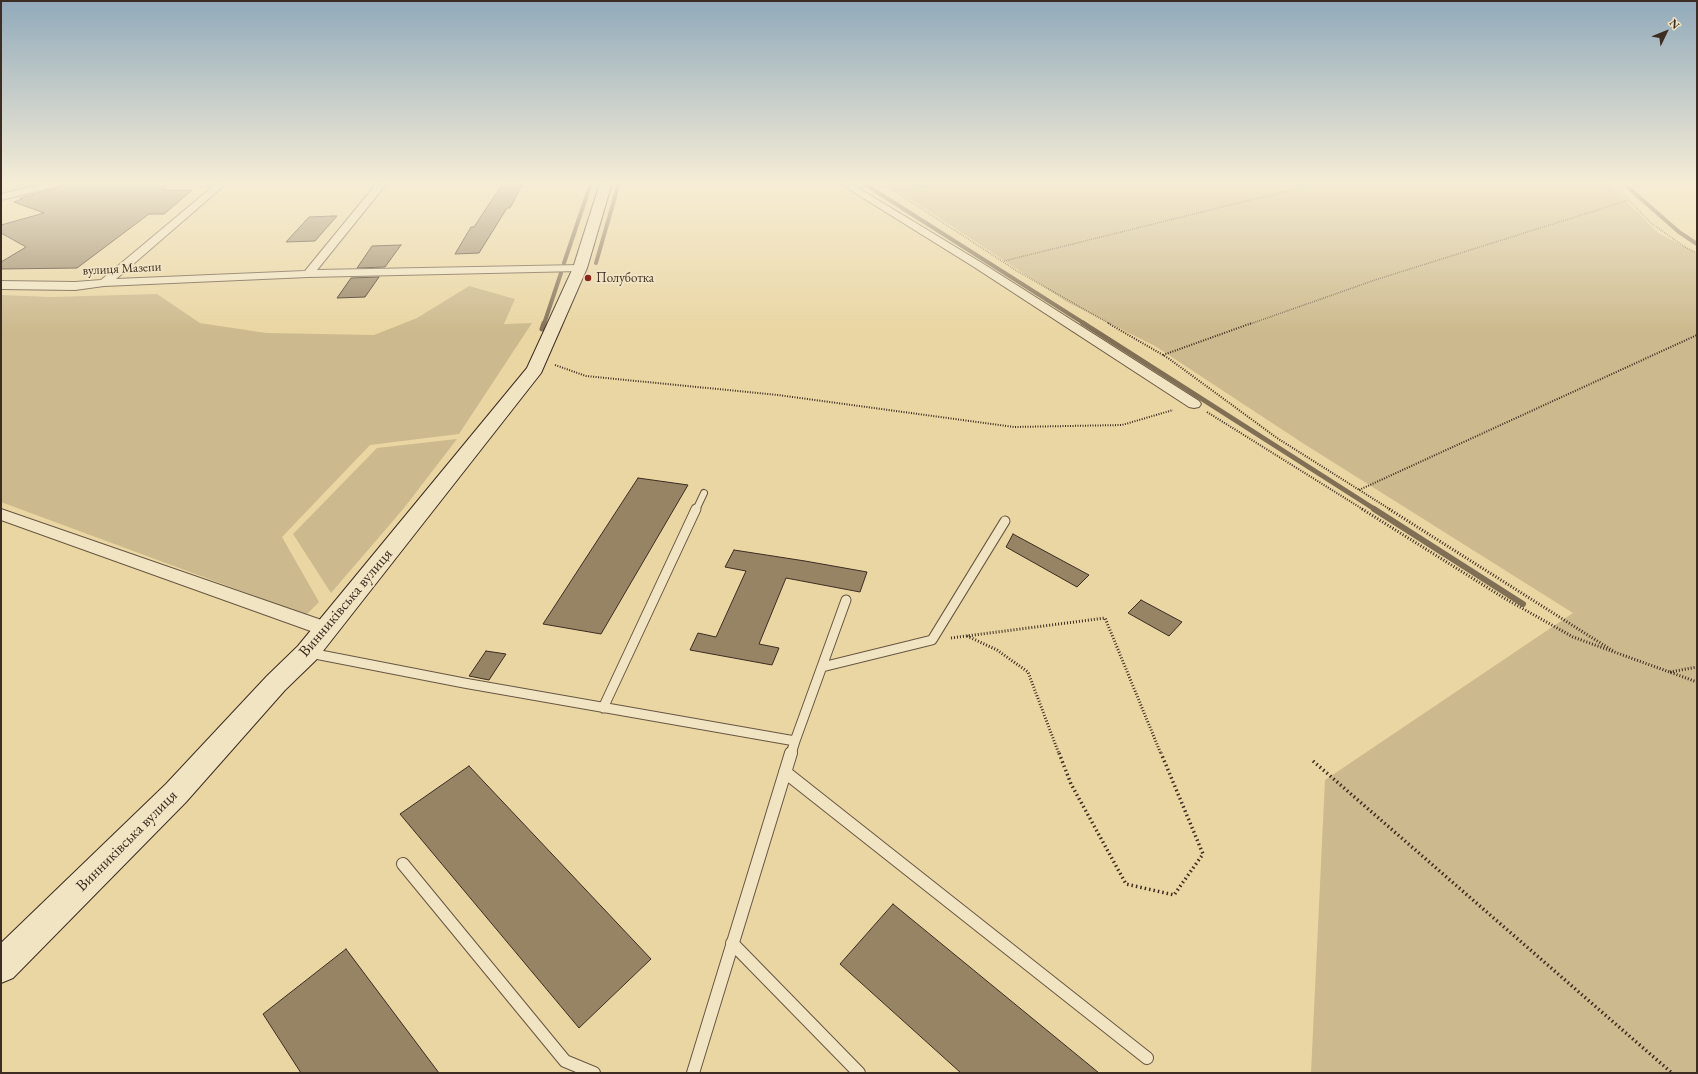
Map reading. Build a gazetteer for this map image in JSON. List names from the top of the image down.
{
  "streets": {
    "main road": ["Винниківська вулиця"],
    "street": ["вулиця Мазепи"]
  },
  "crossings": [
    ["вулиця Мазепи", "Винниківська вулиця"]
  ],
  "places": ["Полуботка"],
  "north": "top right"
}
